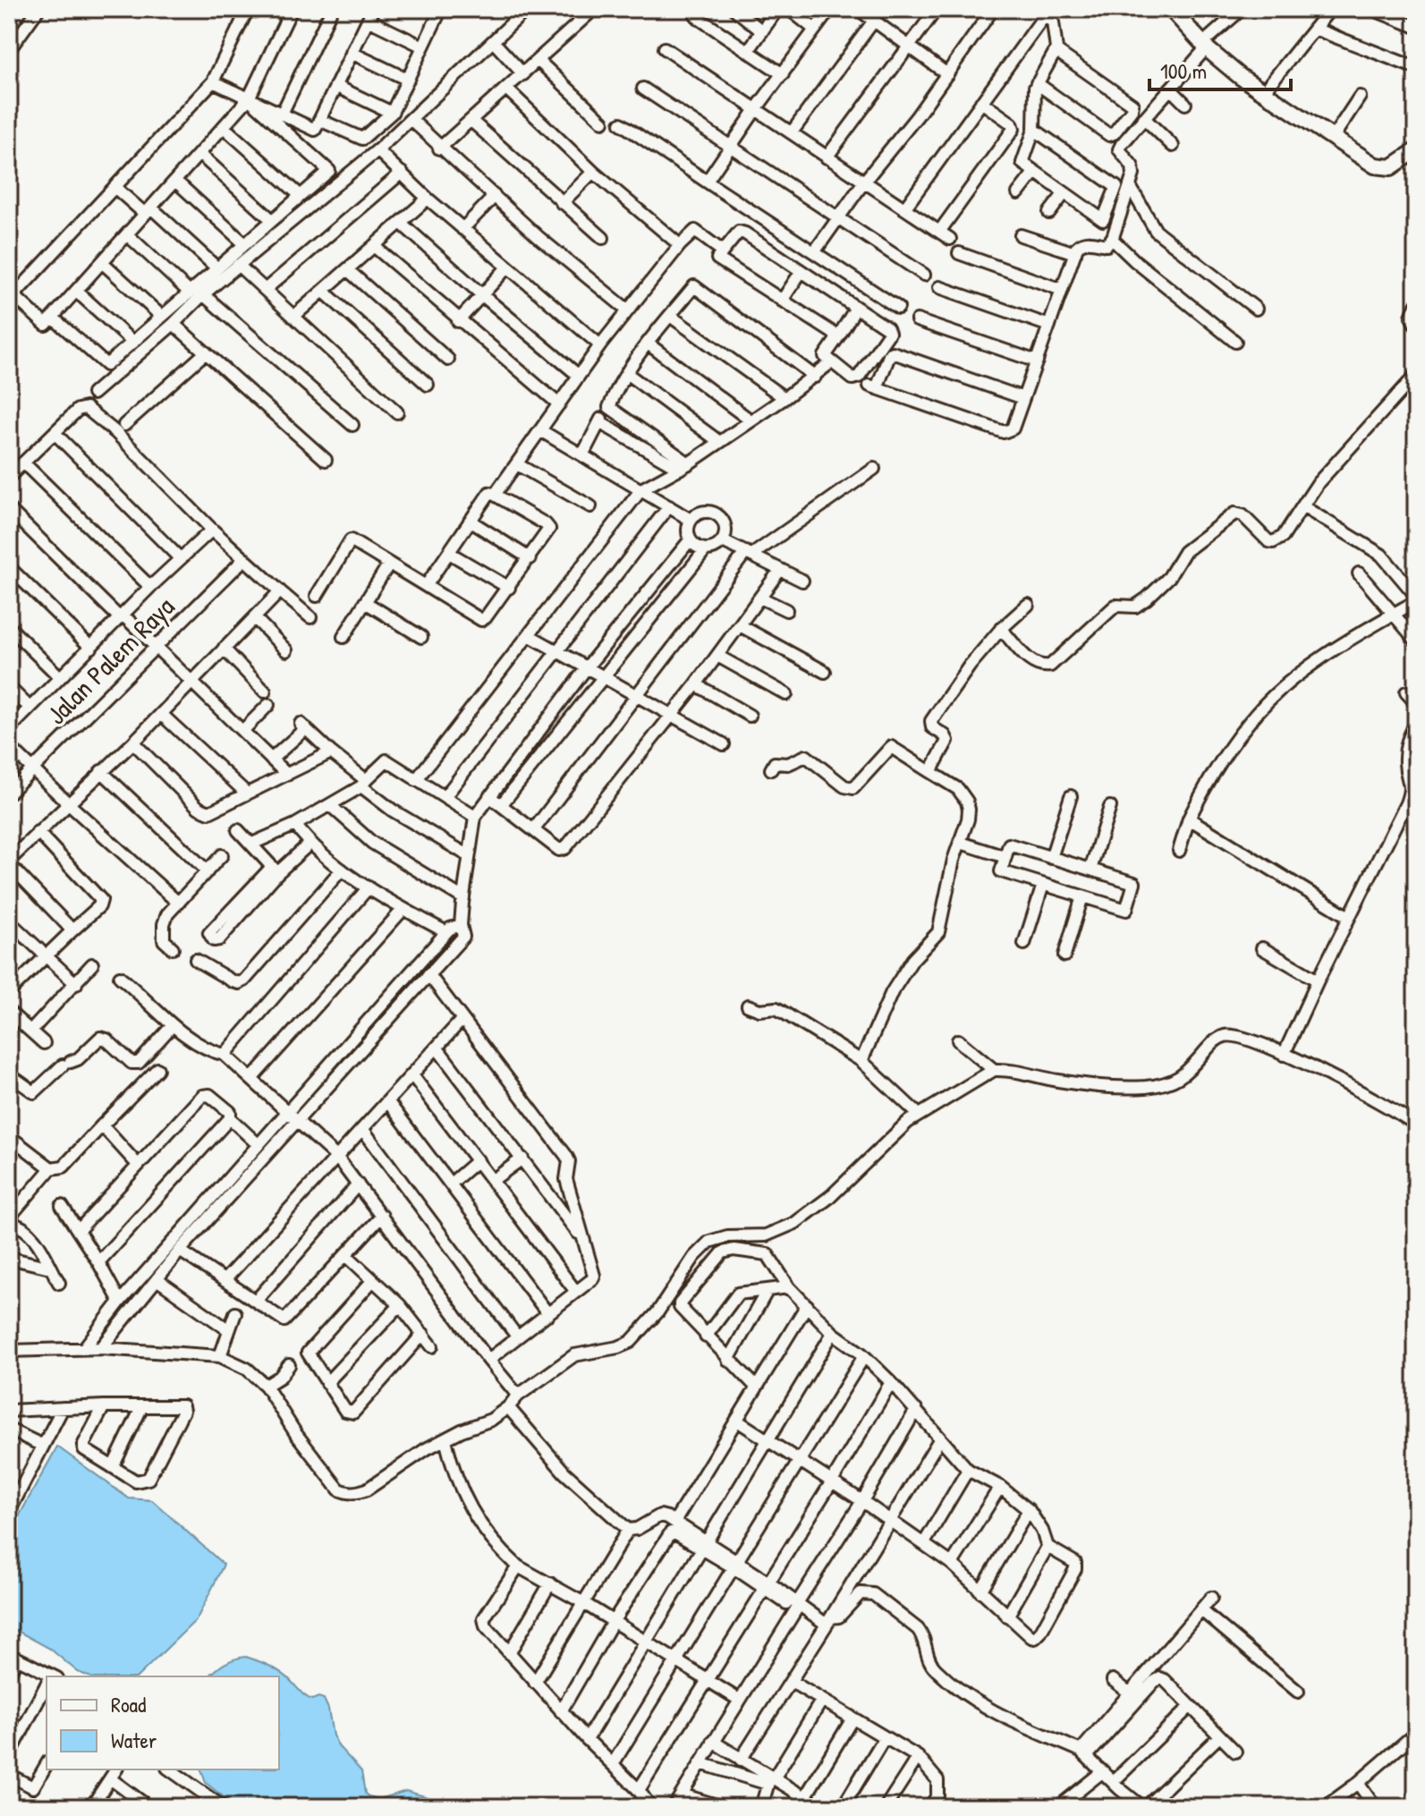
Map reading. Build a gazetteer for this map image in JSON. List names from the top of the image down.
{
  "streets": {
    "street": ["Jalan Palem Raya"]
  },
  "legend": ["Road", "Water"],
  "scale_bar": "100 m"
}
